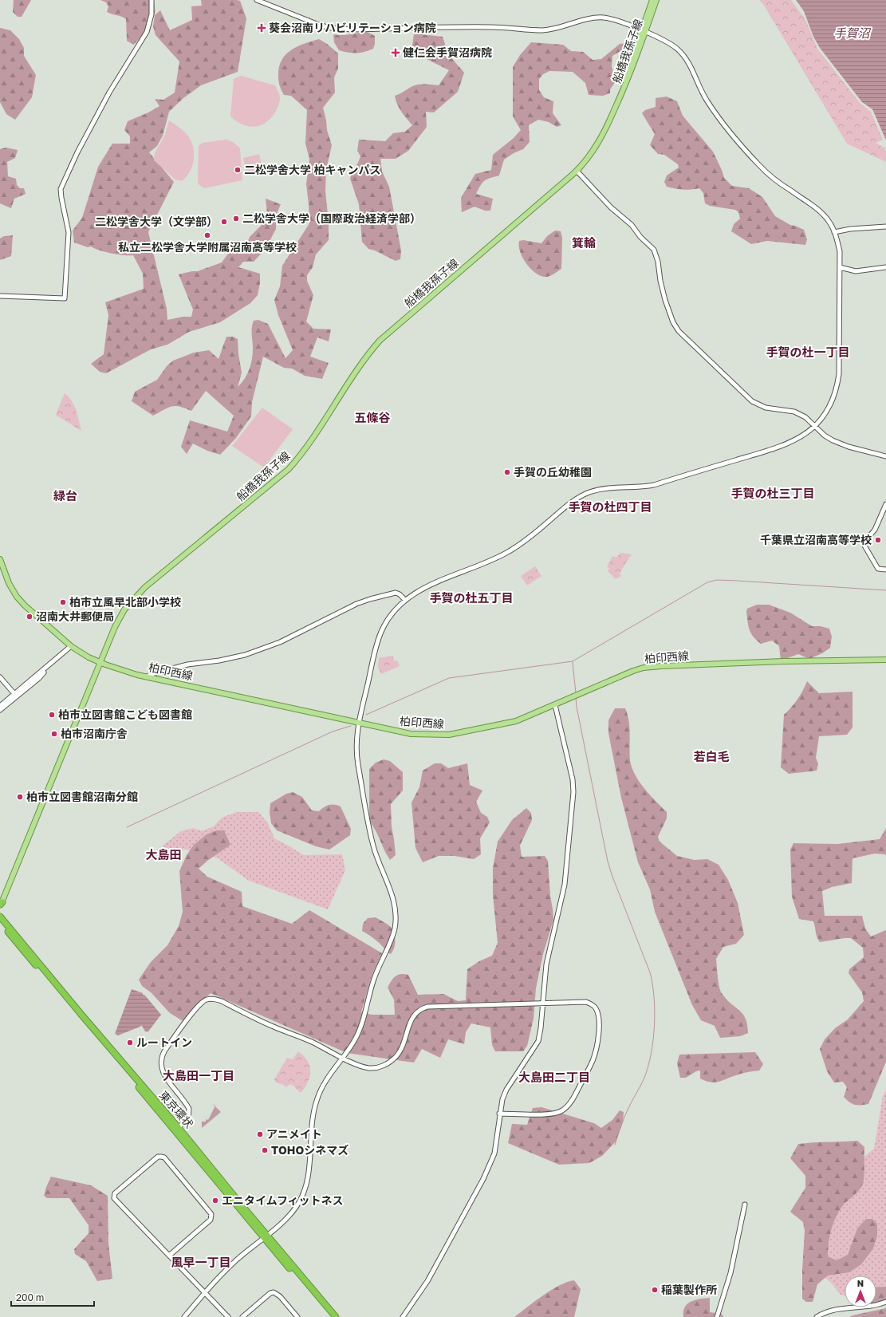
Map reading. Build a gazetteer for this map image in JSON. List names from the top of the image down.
{
  "streets": {
    "highway": ["東京環状"],
    "main road": ["船橋我孫子線", "柏印西線"]
  },
  "crossings": [
    ["船橋我孫子線", "柏印西線"]
  ],
  "districts": [
    "箕輪",
    "手賀の杜一丁目",
    "五條谷",
    "手賀の杜三丁目",
    "緑台",
    "手賀の杜四丁目",
    "手賀の杜五丁目",
    "若白毛",
    "大島田",
    "大島田一丁目",
    "大島田二丁目",
    "風早一丁目"
  ],
  "water": ["手賀沼"],
  "places": {
    "health": ["葵会沼南リハビリテーション病院", "健仁会手賀沼病院"],
    "other": [
      "二松学舍大学 柏キャンパス",
      "二松学舎大学（国際政治経済学部）",
      "二松学舎大学（文学部）",
      "私立二松学舎大学附属沼南高等学校",
      "手賀の丘幼稚園",
      "千葉県立沼南高等学校",
      "柏市立風早北部小学校",
      "沼南大井郵便局",
      "柏市立図書館こども図書館",
      "柏市沼南庁舎",
      "柏市立図書館沼南分館",
      "ルートイン",
      "アニメイト",
      "TOHOシネマズ",
      "エニタイムフィットネス",
      "稲葉製作所"
    ]
  },
  "scale_bar": "200 m",
  "north": "top"
}
